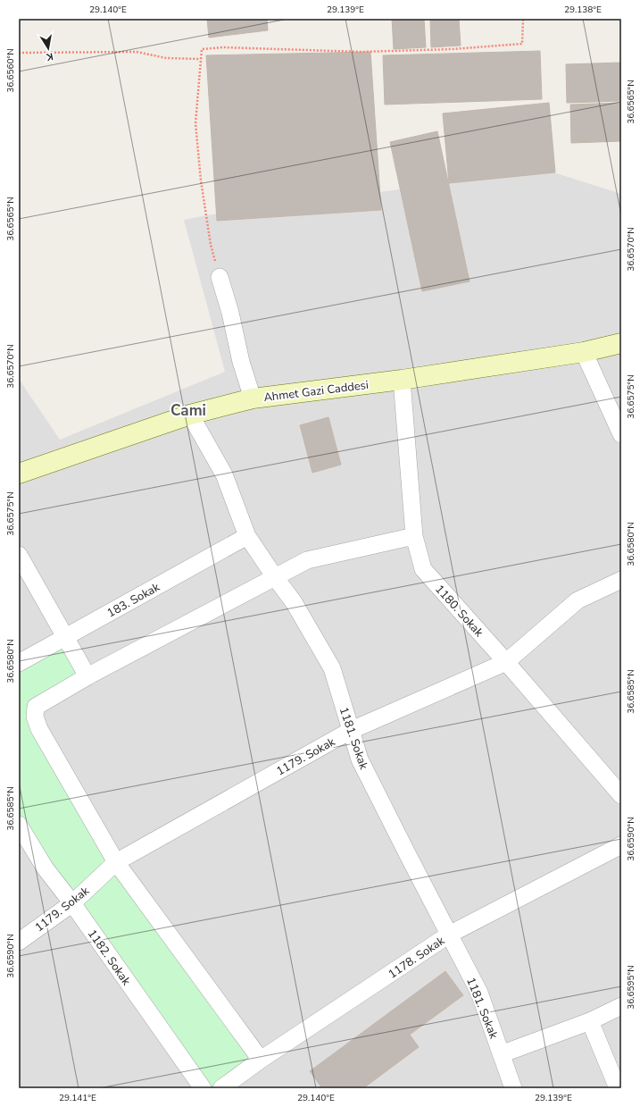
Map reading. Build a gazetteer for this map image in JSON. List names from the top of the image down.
{
  "streets": {
    "street": [
      "Ahmet Gazi Caddesi",
      "183. Sokak",
      "1180. Sokak",
      "1181. Sokak",
      "1179. Sokak",
      "1182. Sokak",
      "1178. Sokak"
    ]
  },
  "crossings": [
    ["Ahmet Gazi Caddesi", "1180. Sokak"],
    ["Ahmet Gazi Caddesi", "1181. Sokak"],
    ["183. Sokak", "1181. Sokak"],
    ["1180. Sokak", "1179. Sokak"],
    ["1181. Sokak", "1179. Sokak"],
    ["1181. Sokak", "1178. Sokak"],
    ["1179. Sokak", "1182. Sokak"]
  ],
  "districts": ["Cami"],
  "north": "bottom",
  "coordinates": [
    "29.140°E",
    "29.139°E",
    "29.138°E",
    "36.6560°N",
    "36.6565°N",
    "36.6570°N",
    "36.6575°N",
    "36.6580°N",
    "36.6585°N",
    "36.6590°N",
    "36.6595°N",
    "29.141°E"
  ]
}
